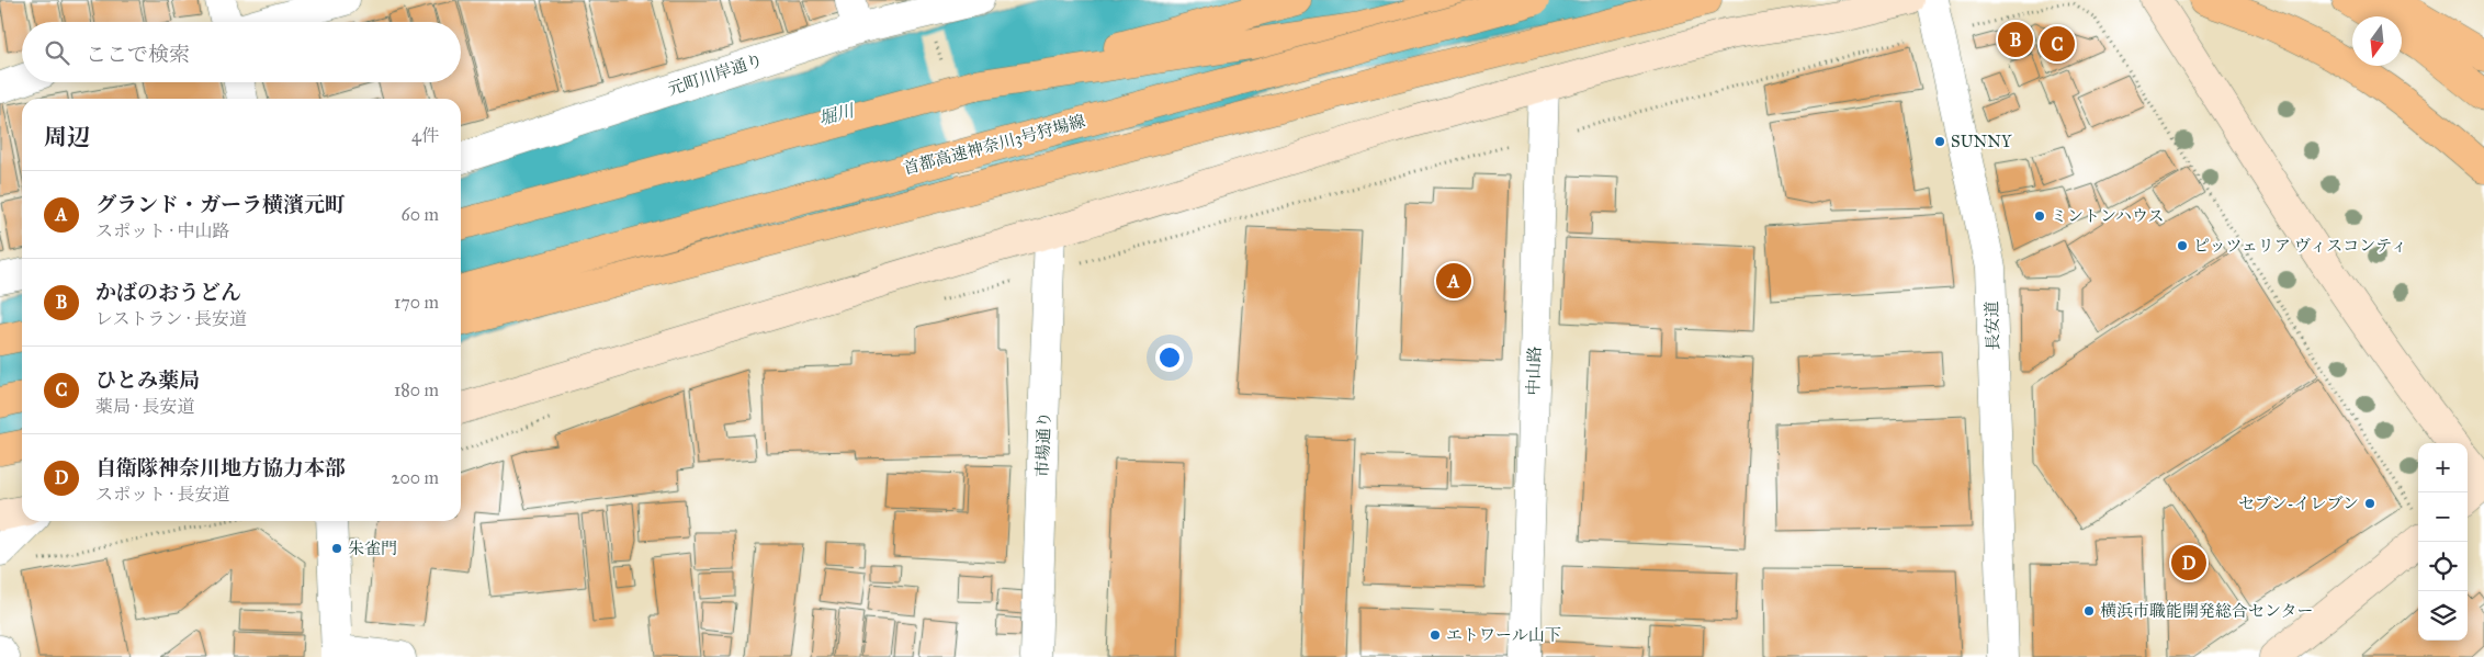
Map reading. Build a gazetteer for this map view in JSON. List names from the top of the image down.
{
  "streets": {
    "highway": ["首都高速神奈川3号狩場線"],
    "street": [
      "元町川岸通り",
      "長安道",
      "中山路",
      "市場通り"
    ]
  },
  "water": ["堀川"],
  "places": [
    "SUNNY",
    "ミントンハウス",
    "ピッツェリア ヴィスコンティ",
    "セブン-イレブン",
    "朱雀門",
    "横浜市職能開発総合センター",
    "エトワール山下"
  ],
  "north": "bottom",
  "page": {
    "pins": [
      "B",
      "C",
      "A",
      "D"
    ],
    "search": "ここで検索",
    "heading": ["周辺", "4件"],
    "list": [
      {
        "mark": "A",
        "name": "グランド・ガーラ横濱元町",
        "note": "スポット · 中山路",
        "value": "60 m"
      },
      {
        "mark": "B",
        "name": "かばのおうどん",
        "note": "レストラン · 長安道",
        "value": "170 m"
      },
      {
        "mark": "C",
        "name": "ひとみ薬局",
        "note": "薬局 · 長安道",
        "value": "180 m"
      },
      {
        "mark": "D",
        "name": "自衛隊神奈川地方協力本部",
        "note": "スポット · 長安道",
        "value": "200 m"
      }
    ],
    "map_buttons": ["+", "−"]
  }
}
